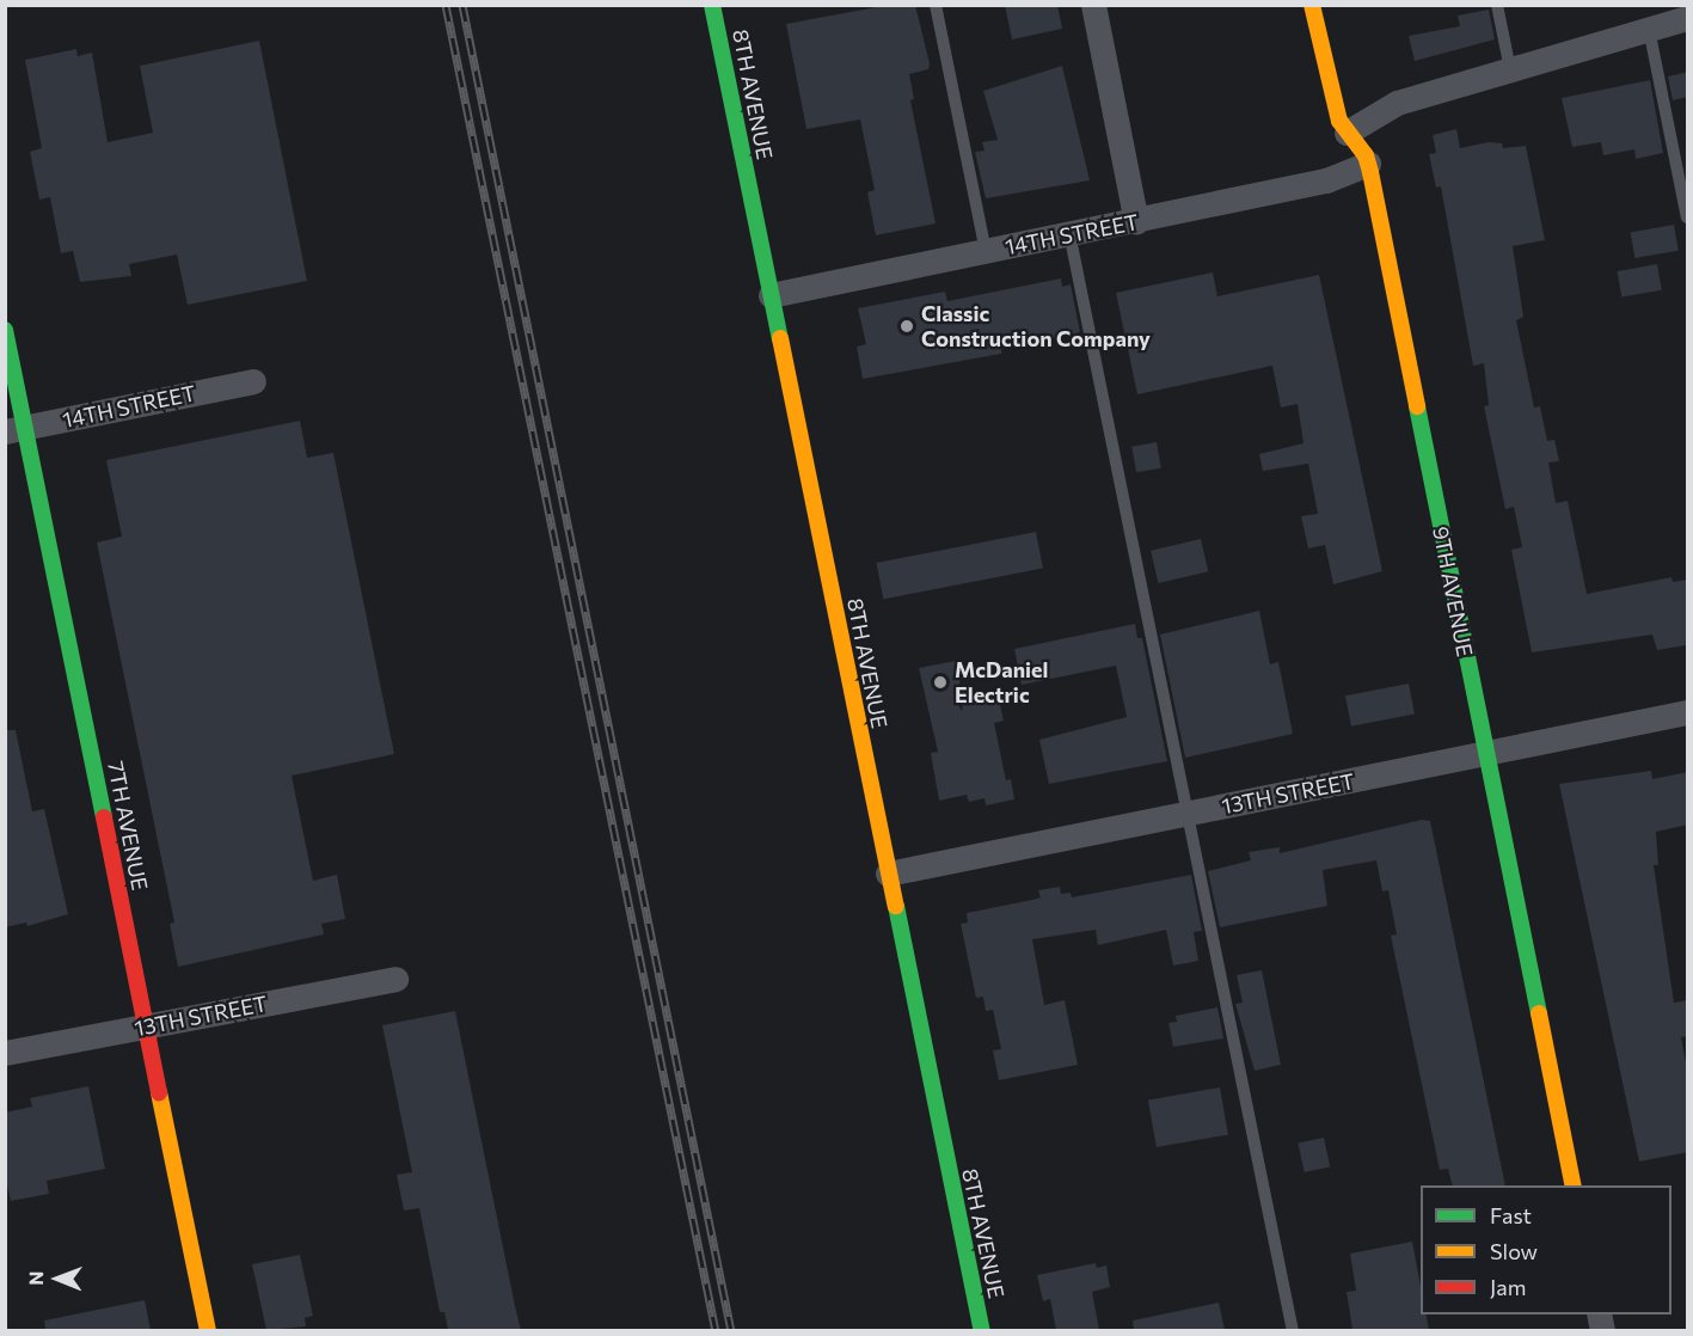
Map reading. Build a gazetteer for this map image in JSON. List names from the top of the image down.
{
  "streets": {
    "street": [
      "8TH AVENUE",
      "14TH STREET",
      "9TH AVENUE",
      "13TH STREET",
      "7TH AVENUE"
    ]
  },
  "crossings": [
    ["8TH AVENUE", "14TH STREET"],
    ["8TH AVENUE", "13TH STREET"],
    ["14TH STREET", "9TH AVENUE"],
    ["14TH STREET", "7TH AVENUE"],
    ["9TH AVENUE", "13TH STREET"],
    ["13TH STREET", "7TH AVENUE"]
  ],
  "places": ["Classic Construction Company", "McDaniel Electric"],
  "legend": ["Fast", "Slow", "Jam"],
  "north": "left"
}
